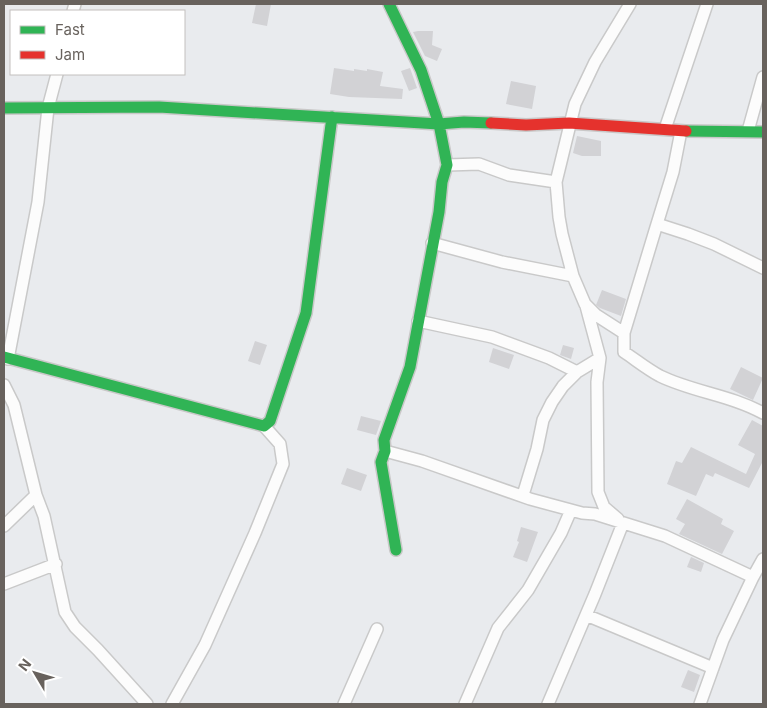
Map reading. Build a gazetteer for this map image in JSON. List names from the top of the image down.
{
  "legend": ["Fast", "Jam"],
  "north": "top left"
}
